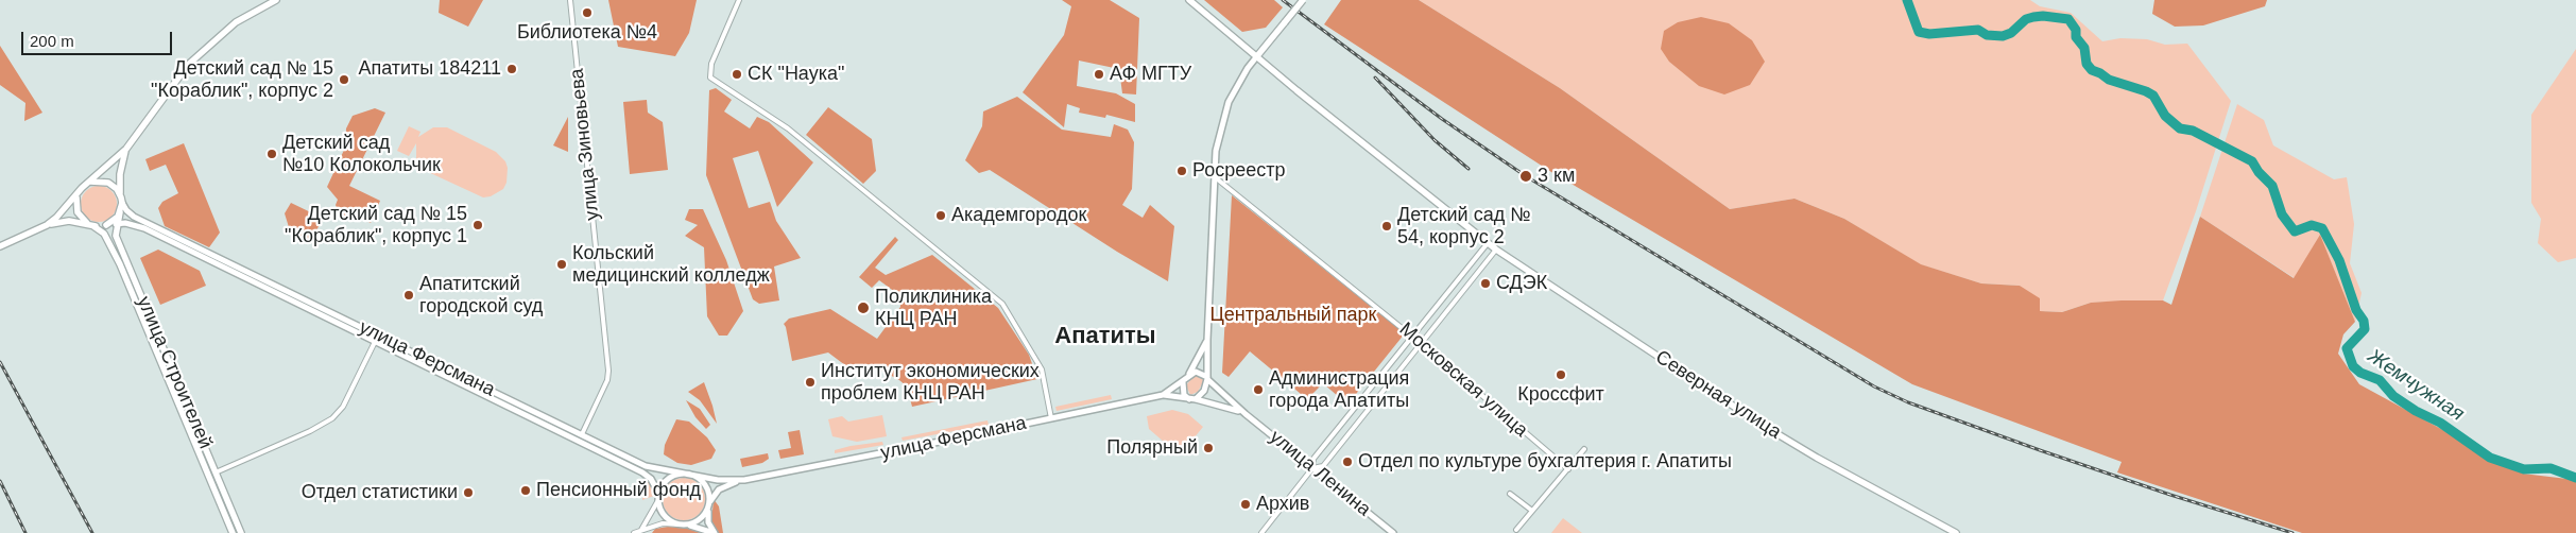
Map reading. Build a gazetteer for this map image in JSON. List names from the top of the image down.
{
  "streets": {
    "main road": ["улица Строителей", "Северная улица"],
    "street": [
      "улица Зиновьева",
      "улица Ферсмана",
      "Московская улица",
      "улица Ленина"
    ]
  },
  "crossings": [
    ["улица Зиновьева", "улица Ферсмана"],
    ["улица Ферсмана", "улица Строителей"],
    ["улица Ферсмана", "улица Ленина"]
  ],
  "districts": ["Апатиты"],
  "water": ["Жемчужная"],
  "parks": ["Центральный парк"],
  "places": [
    "Библиотека №4",
    "Апатиты 184211",
    "СК \"Наука\"",
    "АФ МГТУ",
    "Детский сад № 15 \"Кораблик\", корпус 2",
    "Детский сад №10 Колокольчик",
    "Росреестр",
    "3 км",
    "Академгородок",
    "Детский сад № 15 \"Кораблик\", корпус 1",
    "Детский сад № 54, корпус 2",
    "Кольский медицинский колледж",
    "СДЭК",
    "Апатитский городской суд",
    "Поликлиника КНЦ РАН",
    "Кроссфит",
    "Институт экономических проблем КНЦ РАН",
    "Администрация города Апатиты",
    "Полярный",
    "Отдел по культуре бухгалтерия г. Апатиты",
    "Пенсионный фонд",
    "Отдел статистики",
    "Архив"
  ],
  "scale_bar": "200 m"
}
